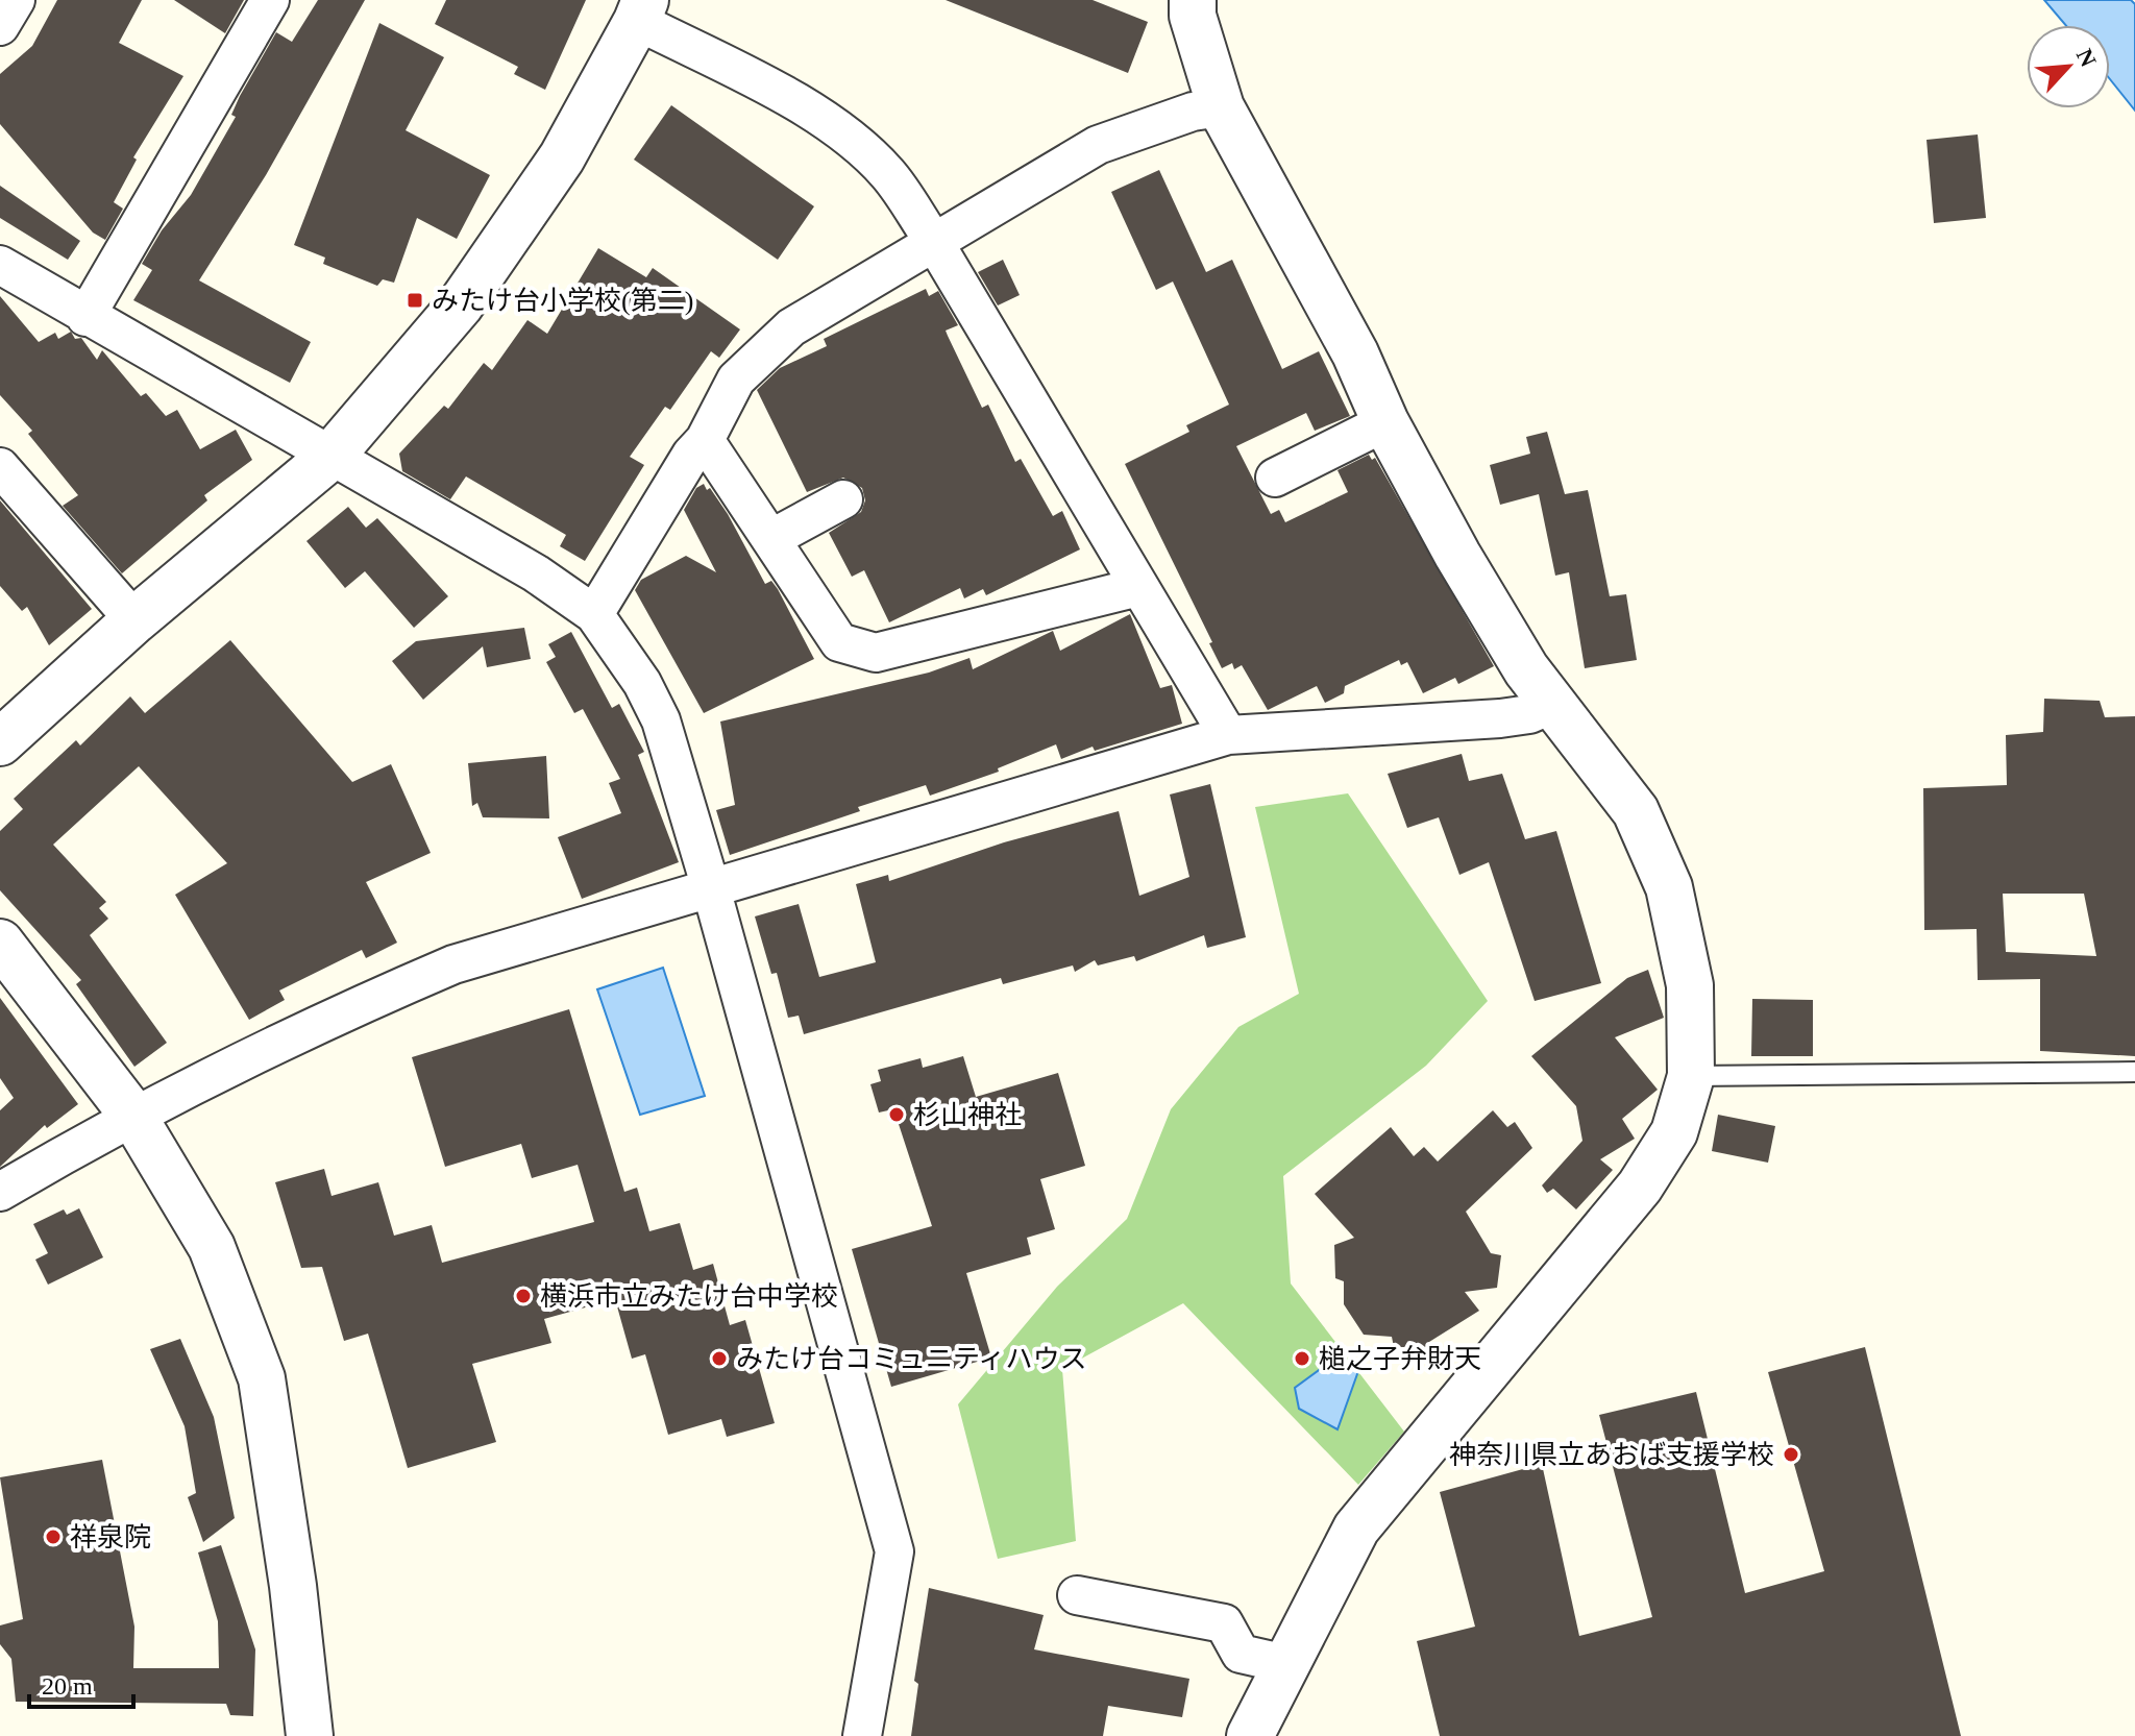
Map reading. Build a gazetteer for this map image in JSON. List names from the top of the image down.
{
  "places": {
    "transit": ["みたけ台小学校(第二)"],
    "other": [
      "杉山神社",
      "横浜市立みたけ台中学校",
      "みたけ台コミュニティハウス",
      "槌之子弁財天",
      "神奈川県立あおば支援学校",
      "祥泉院"
    ]
  },
  "scale_bar": "20 m",
  "north": "top right"
}
